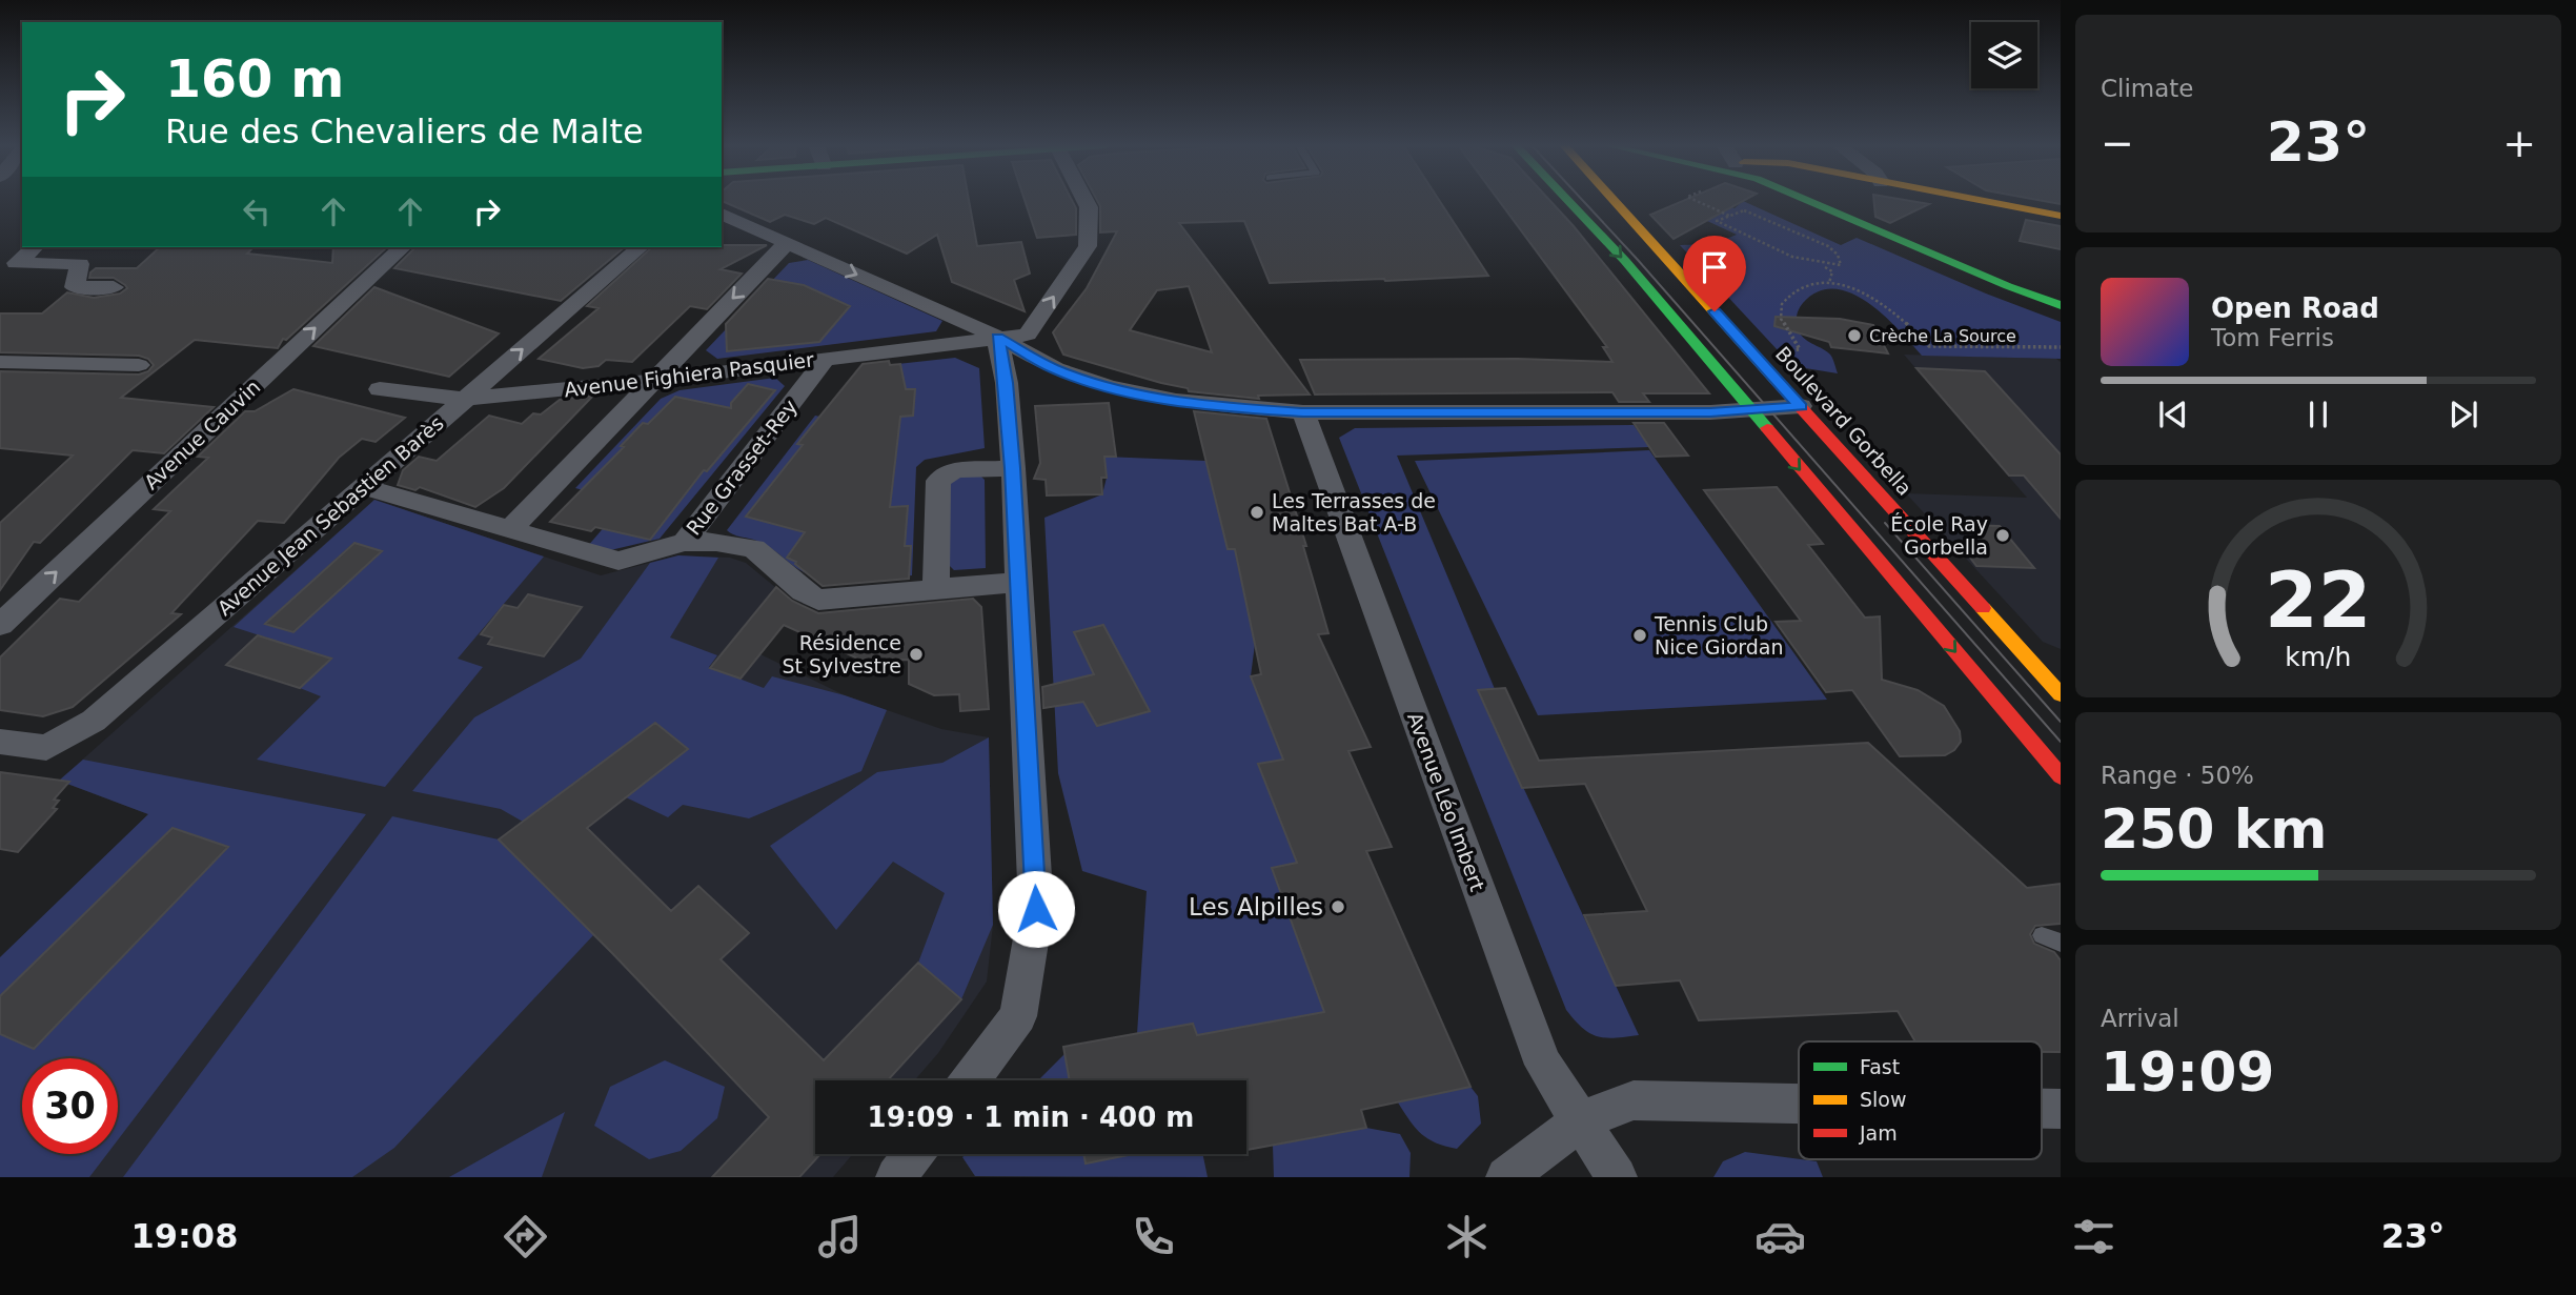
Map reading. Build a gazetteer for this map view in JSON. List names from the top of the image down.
{
  "streets": {
    "main road": ["Boulevard Gorbella"],
    "street": [
      "Avenue Fighiera Pasquier",
      "Avenue Cauvin",
      "Rue Grasset-Rey",
      "Avenue Jean Sebastien Barès",
      "Avenue Léo Imbert"
    ]
  },
  "crossings": [
    ["Avenue Fighiera Pasquier", "Rue Grasset-Rey"],
    ["Avenue Fighiera Pasquier", "Avenue Jean Sebastien Barès"]
  ],
  "one_way": ["Avenue Cauvin"],
  "places": [
    "Crèche La Source",
    "Les Terrasses de Maltes Bat A-B",
    "École Ray Gorbella",
    "Tennis Club Nice Giordan",
    "Résidence St Sylvestre",
    "Les Alpilles"
  ],
  "legend": ["Fast", "Slow", "Jam"],
  "page": {
    "tile": [
      "Climate",
      ["Range · 50%", "250 km"],
      ["Arrival", "19:09"]
    ],
    "turn": ["160 m", "Rue des Chevaliers de Malte"],
    "heat": ["−", "23°", "+"],
    "song": ["Open Road", "Tom Ferris"],
    "limit": "30",
    "trip": "19:09 · 1 min · 400 m",
    "tabs": ["19:08", "23°"],
    "gauge": ["22", "km/h"]
  }
}
